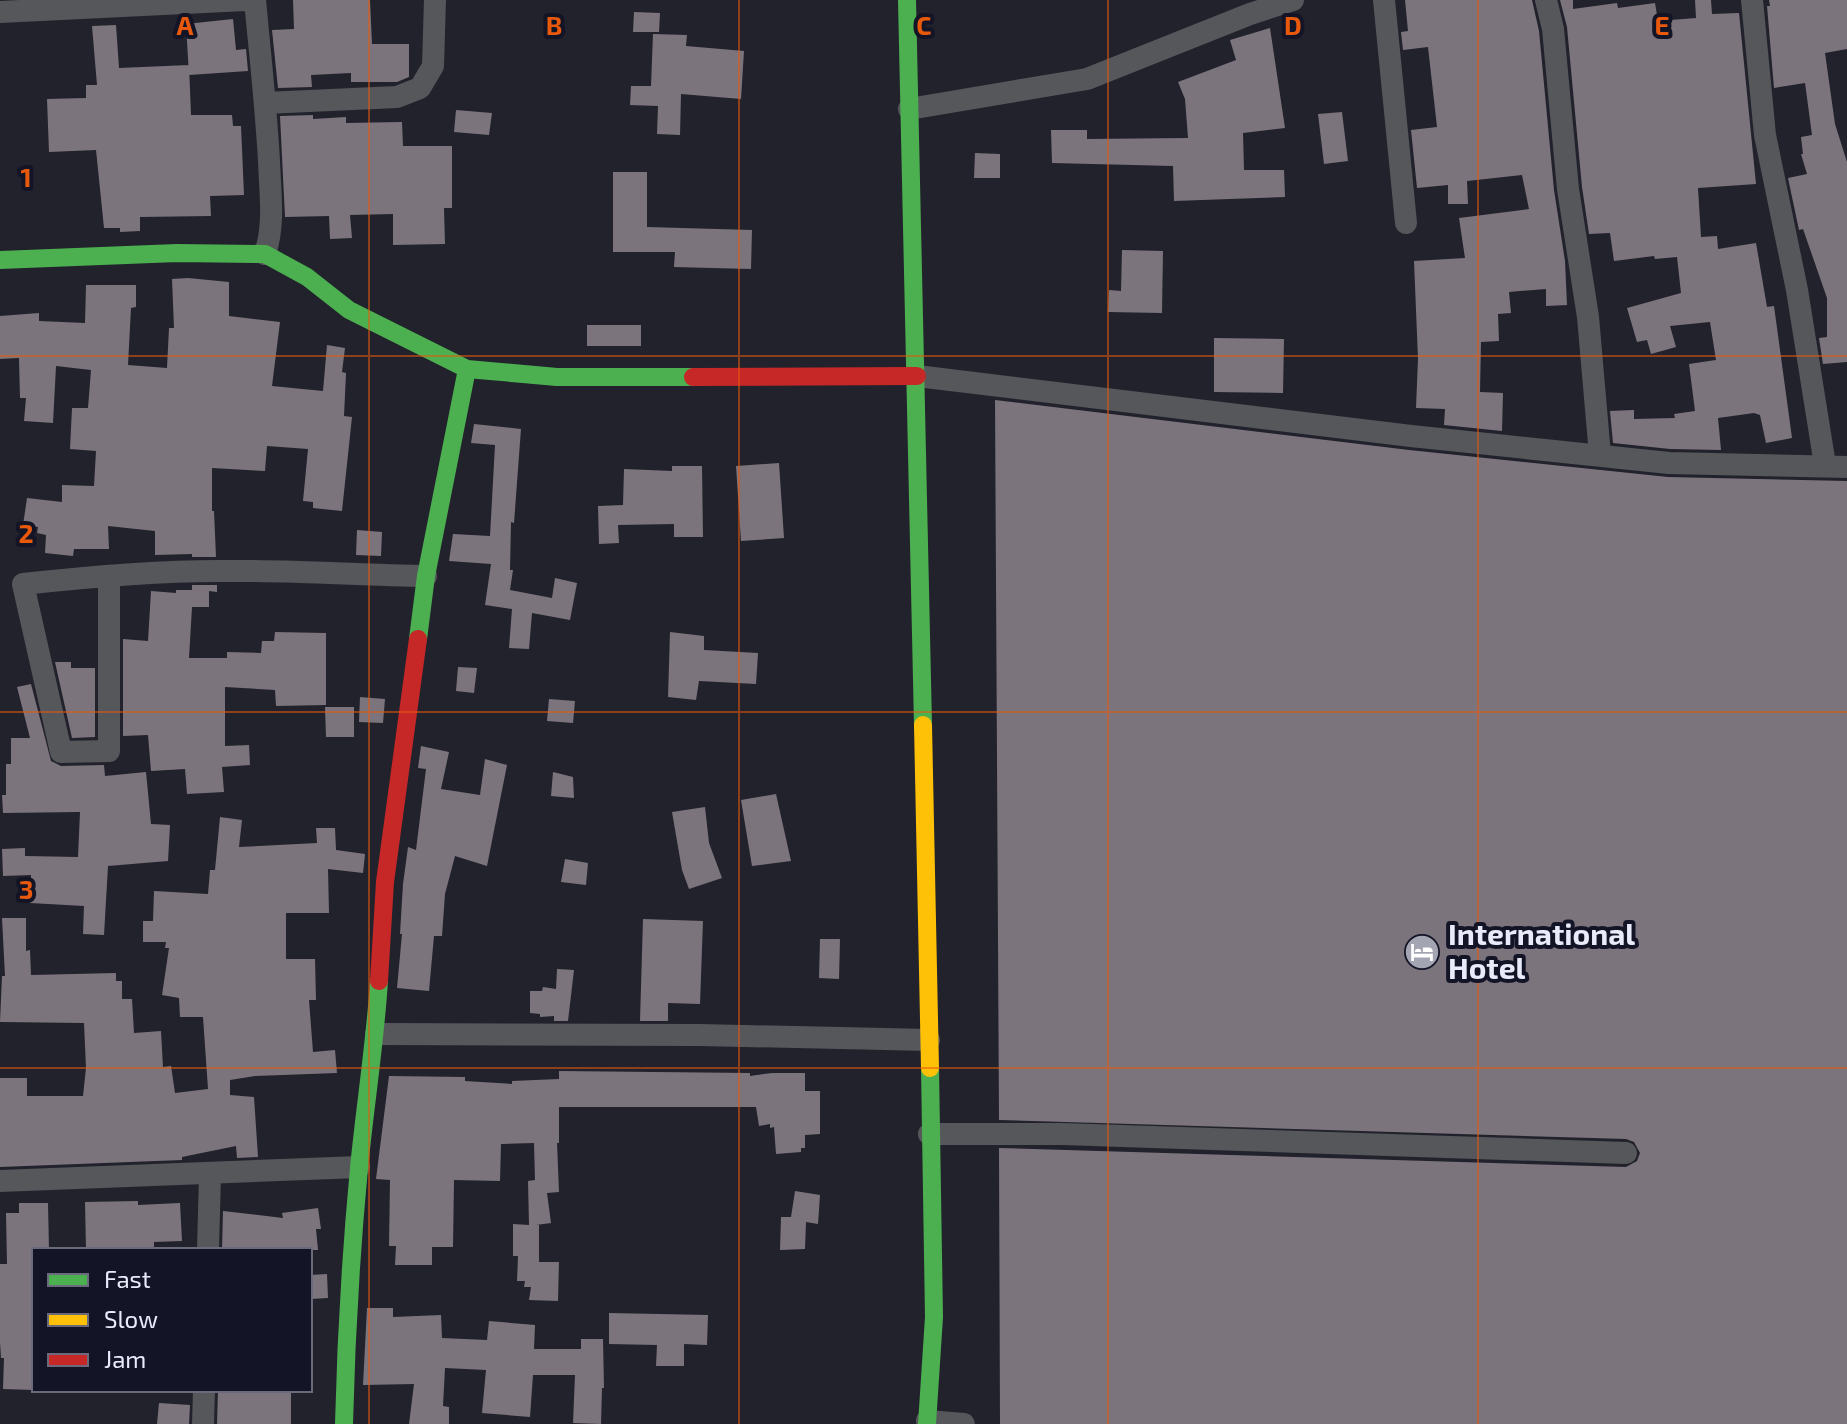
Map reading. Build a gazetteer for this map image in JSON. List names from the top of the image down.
{
  "places": {
    "hotel": ["International Hotel"]
  },
  "legend": ["Fast", "Slow", "Jam"],
  "grid": {
    "columns": [
      "A",
      "B",
      "C",
      "D",
      "E"
    ],
    "rows": ["1", "2", "3"]
  }
}
